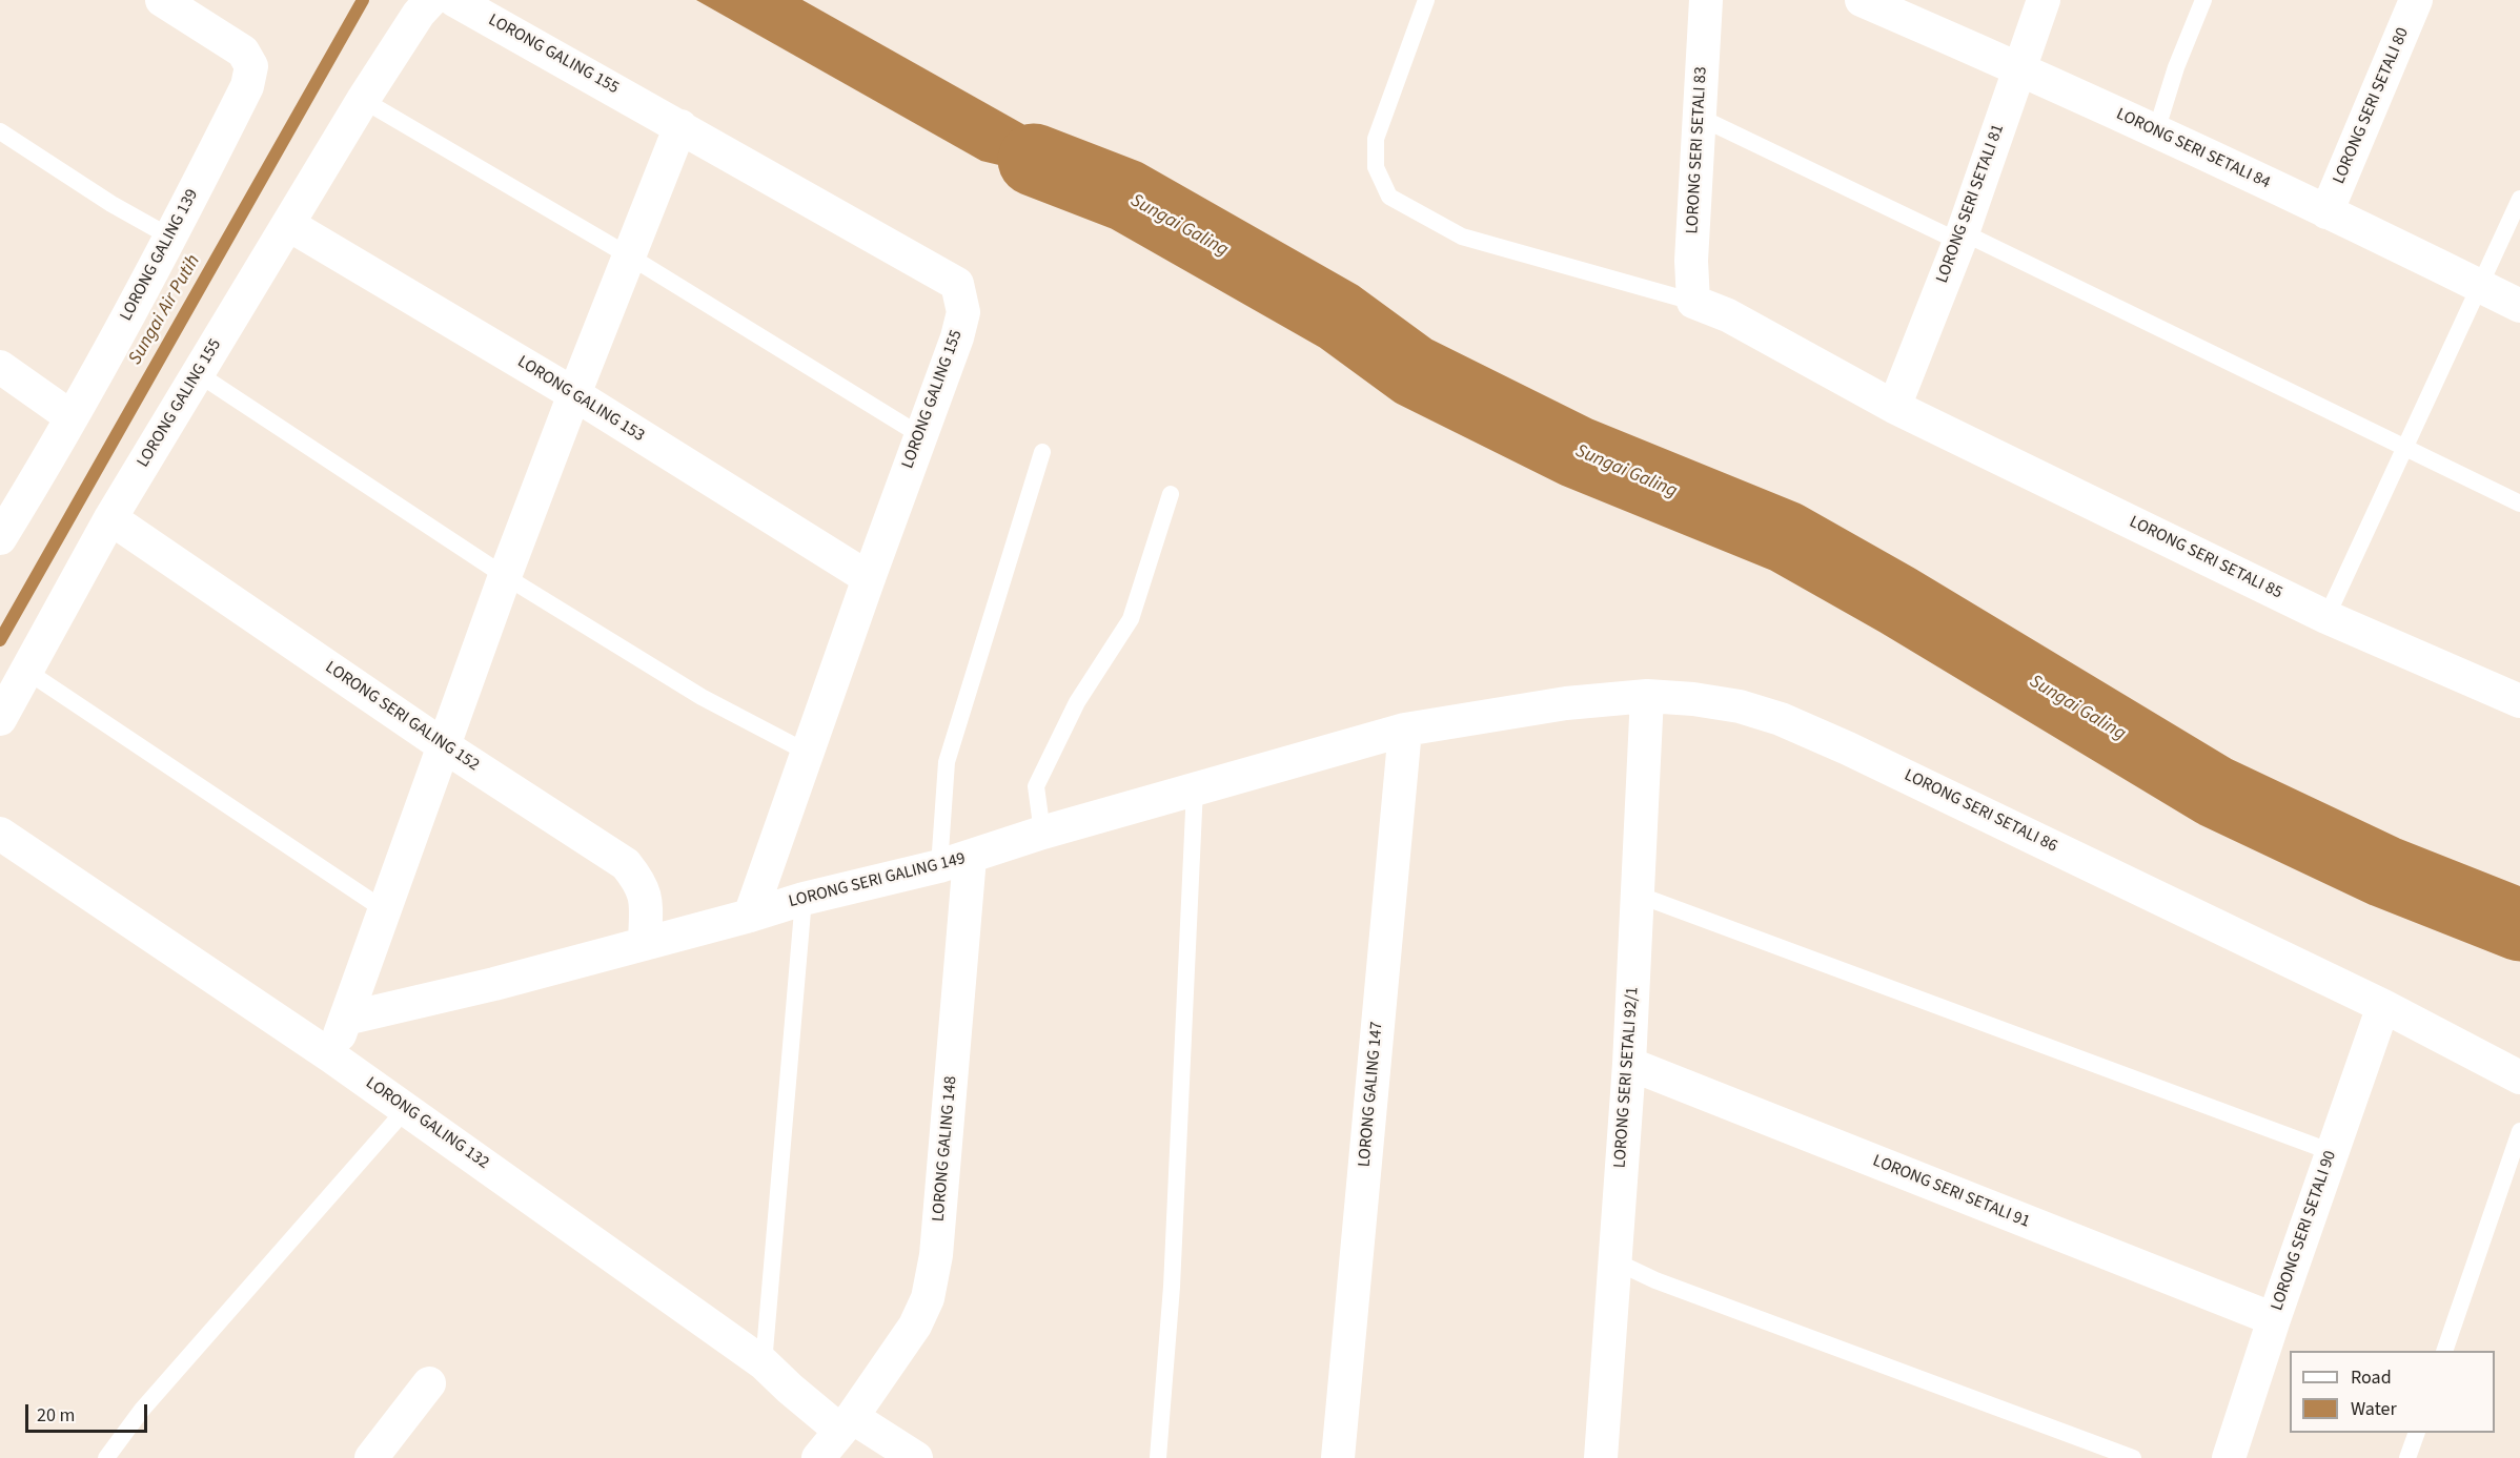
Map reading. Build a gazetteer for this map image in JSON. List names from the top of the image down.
{
  "streets": {
    "street": [
      "LORONG GALING 155",
      "LORONG SERI SETALI 80",
      "LORONG SERI SETALI 84",
      "LORONG SERI SETALI 83",
      "LORONG SERI SETALI 81",
      "LORONG GALING 139",
      "LORONG GALING 153",
      "LORONG SERI SETALI 85",
      "LORONG SERI GALING 152",
      "LORONG SERI SETALI 86",
      "LORONG SERI GALING 149",
      "LORONG SERI SETALI 92/1",
      "LORONG GALING 147",
      "LORONG GALING 132",
      "LORONG GALING 148",
      "LORONG SERI SETALI 91",
      "LORONG SERI SETALI 90"
    ]
  },
  "crossings": [
    ["LORONG GALING 155", "LORONG GALING 153"],
    ["LORONG GALING 155", "LORONG SERI GALING 152"],
    ["LORONG GALING 155", "LORONG SERI GALING 149"],
    ["LORONG SERI SETALI 80", "LORONG SERI SETALI 84"],
    ["LORONG SERI SETALI 84", "LORONG SERI SETALI 81"],
    ["LORONG SERI SETALI 83", "LORONG SERI SETALI 85"],
    ["LORONG SERI SETALI 81", "LORONG SERI SETALI 85"],
    ["LORONG SERI GALING 152", "LORONG SERI GALING 149"],
    ["LORONG SERI SETALI 86", "LORONG SERI GALING 149"],
    ["LORONG SERI SETALI 86", "LORONG SERI SETALI 92/1"],
    ["LORONG SERI SETALI 86", "LORONG GALING 147"],
    ["LORONG SERI SETALI 86", "LORONG SERI SETALI 90"],
    ["LORONG SERI GALING 149", "LORONG GALING 147"],
    ["LORONG SERI GALING 149", "LORONG GALING 148"],
    ["LORONG SERI SETALI 92/1", "LORONG SERI SETALI 91"],
    ["LORONG GALING 132", "LORONG GALING 148"],
    ["LORONG SERI SETALI 91", "LORONG SERI SETALI 90"]
  ],
  "water": ["Sungai Galing", "Sungai Air Putih"],
  "legend": ["Road", "Water"],
  "scale_bar": "20 m"
}
